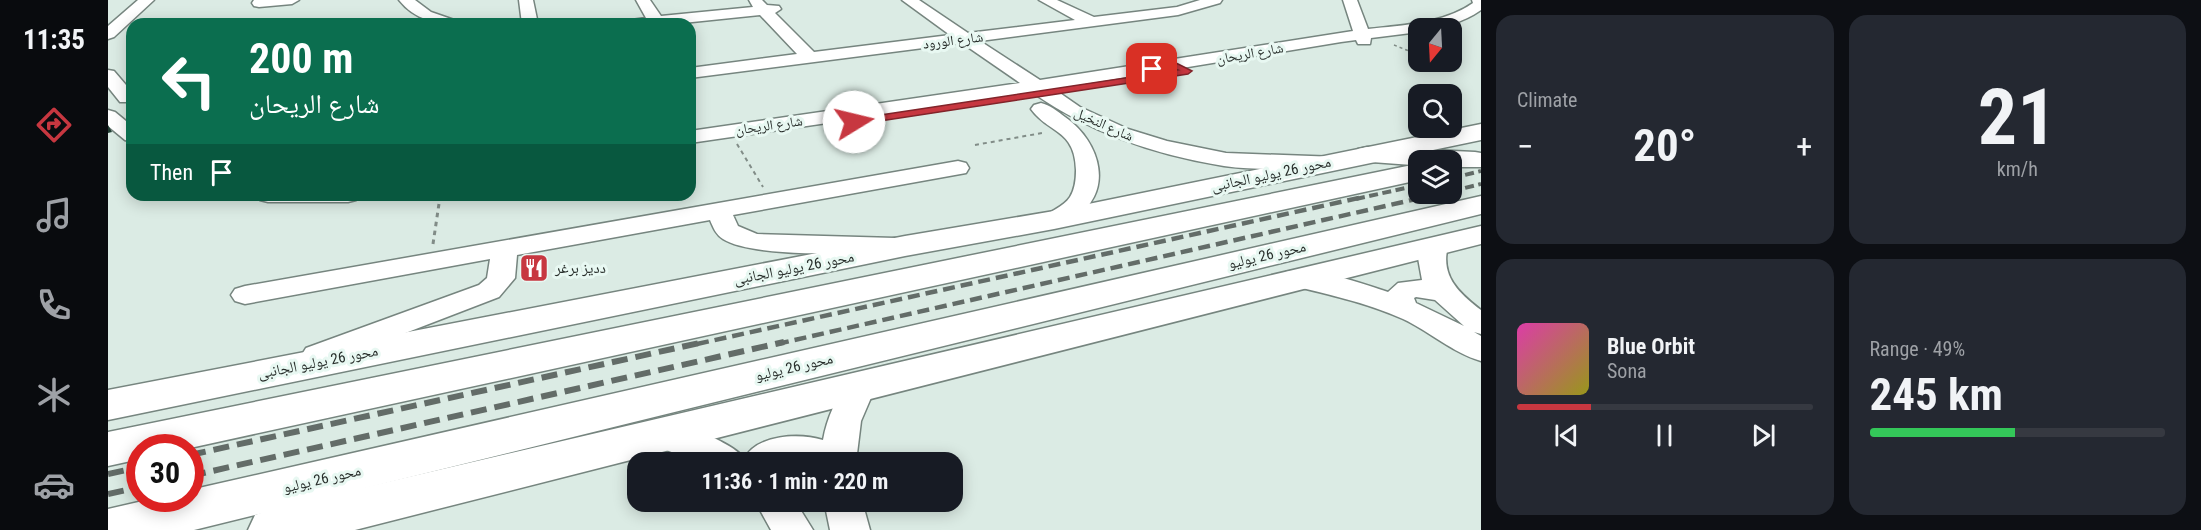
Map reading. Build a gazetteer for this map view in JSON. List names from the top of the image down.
{
  "streets": {
    "main road": ["محور 26 يوليو الجانبى", "محور 26 يوليو"],
    "street": ["شارع الورود", "شارع الريحان", "شارع النخيل"]
  },
  "crossings": [
    ["شارع الورود", "شارع النخيل"],
    ["شارع الريحان", "شارع النخيل"],
    ["شارع النخيل", "محور 26 يوليو الجانبى"]
  ],
  "places": {
    "restaurant": ["دديز برغر"]
  },
  "north": "bottom",
  "page": {
    "tabs": "11:35",
    "tile": [
      "Climate",
      ["21", "km/h"],
      ["Range · 49%", "245 km"]
    ],
    "turn": ["200 m", "شارع الريحان"],
    "heat": ["−", "20°", "+"],
    "then": "Then",
    "song": ["Blue Orbit", "Sona"],
    "limit": "30",
    "trip": "11:36 · 1 min · 220 m"
  }
}
